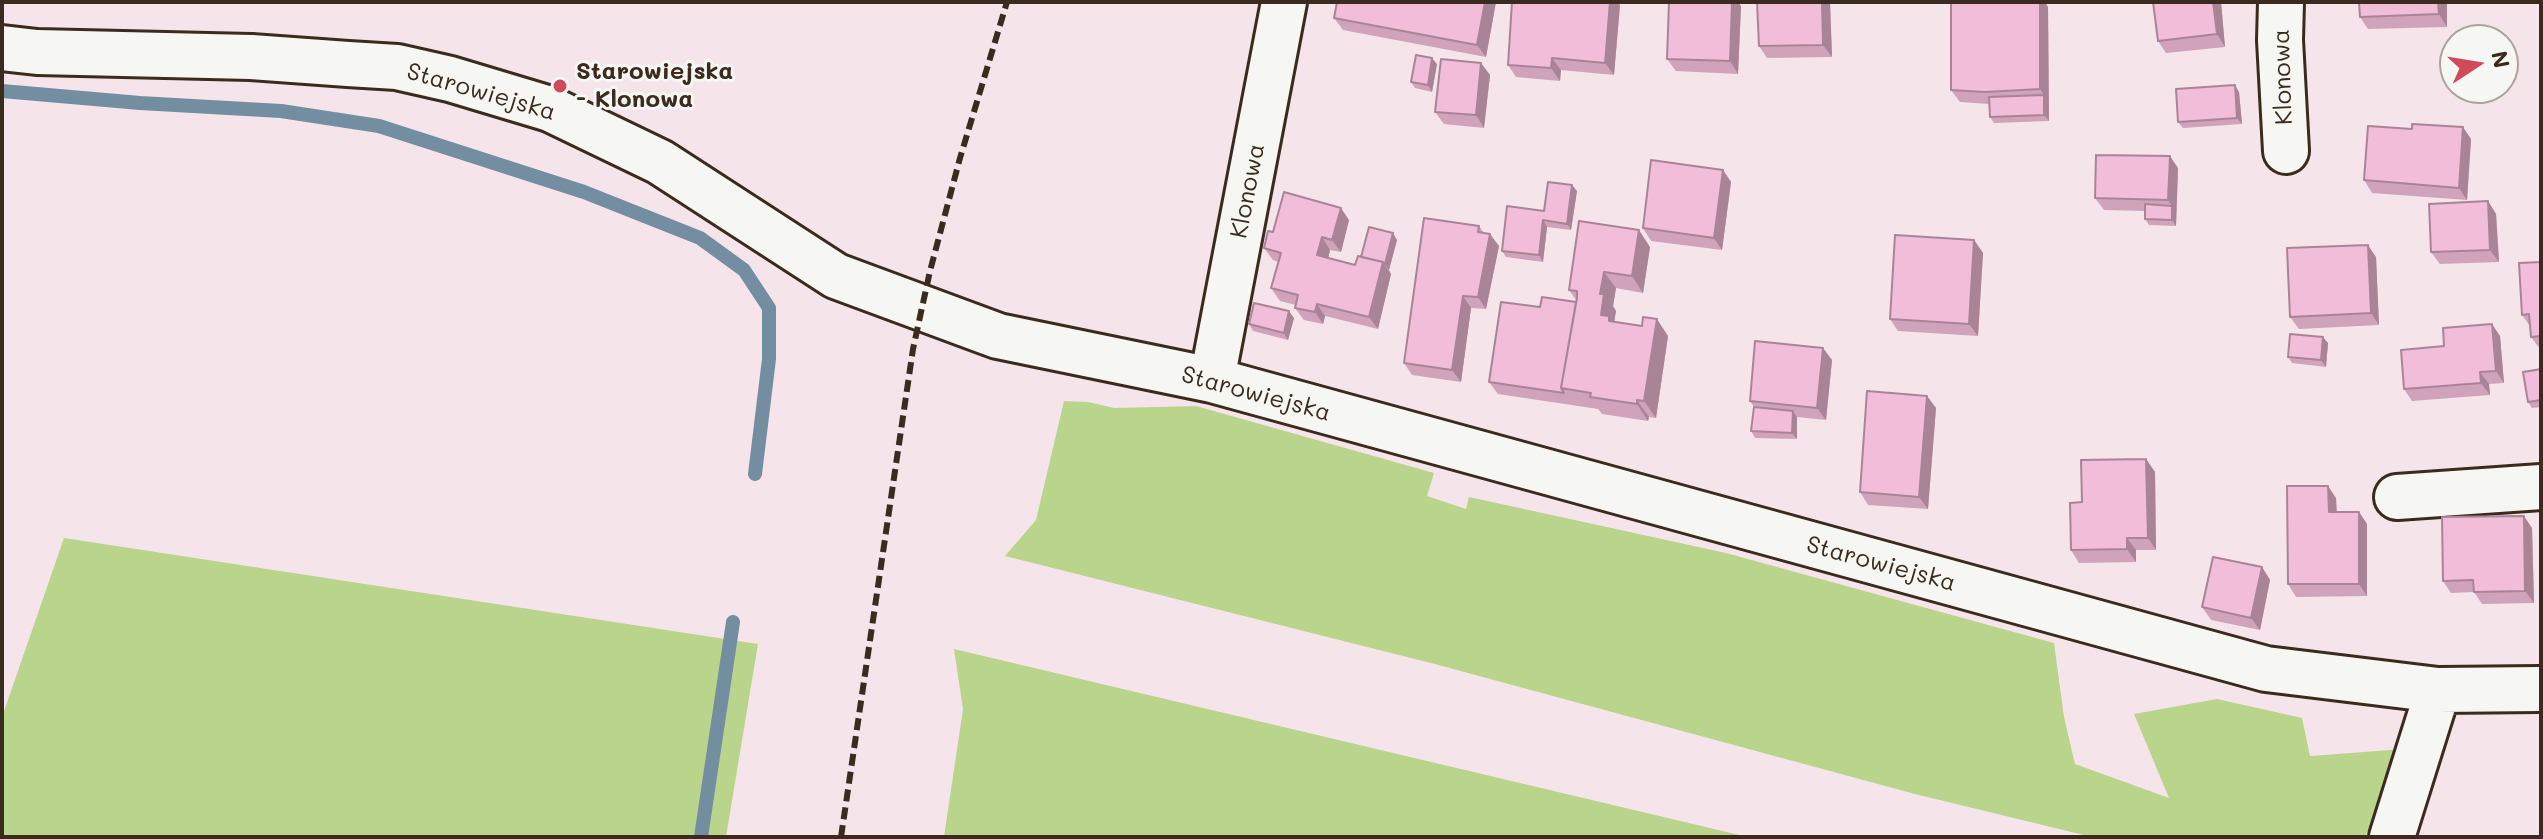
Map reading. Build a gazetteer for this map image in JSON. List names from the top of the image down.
{
  "streets": {
    "street": ["Klonowa", "Starowiejska"]
  },
  "crossings": [
    ["Klonowa", "Starowiejska"]
  ],
  "places": ["Starowiejska - Klonowa"],
  "north": "right"
}
